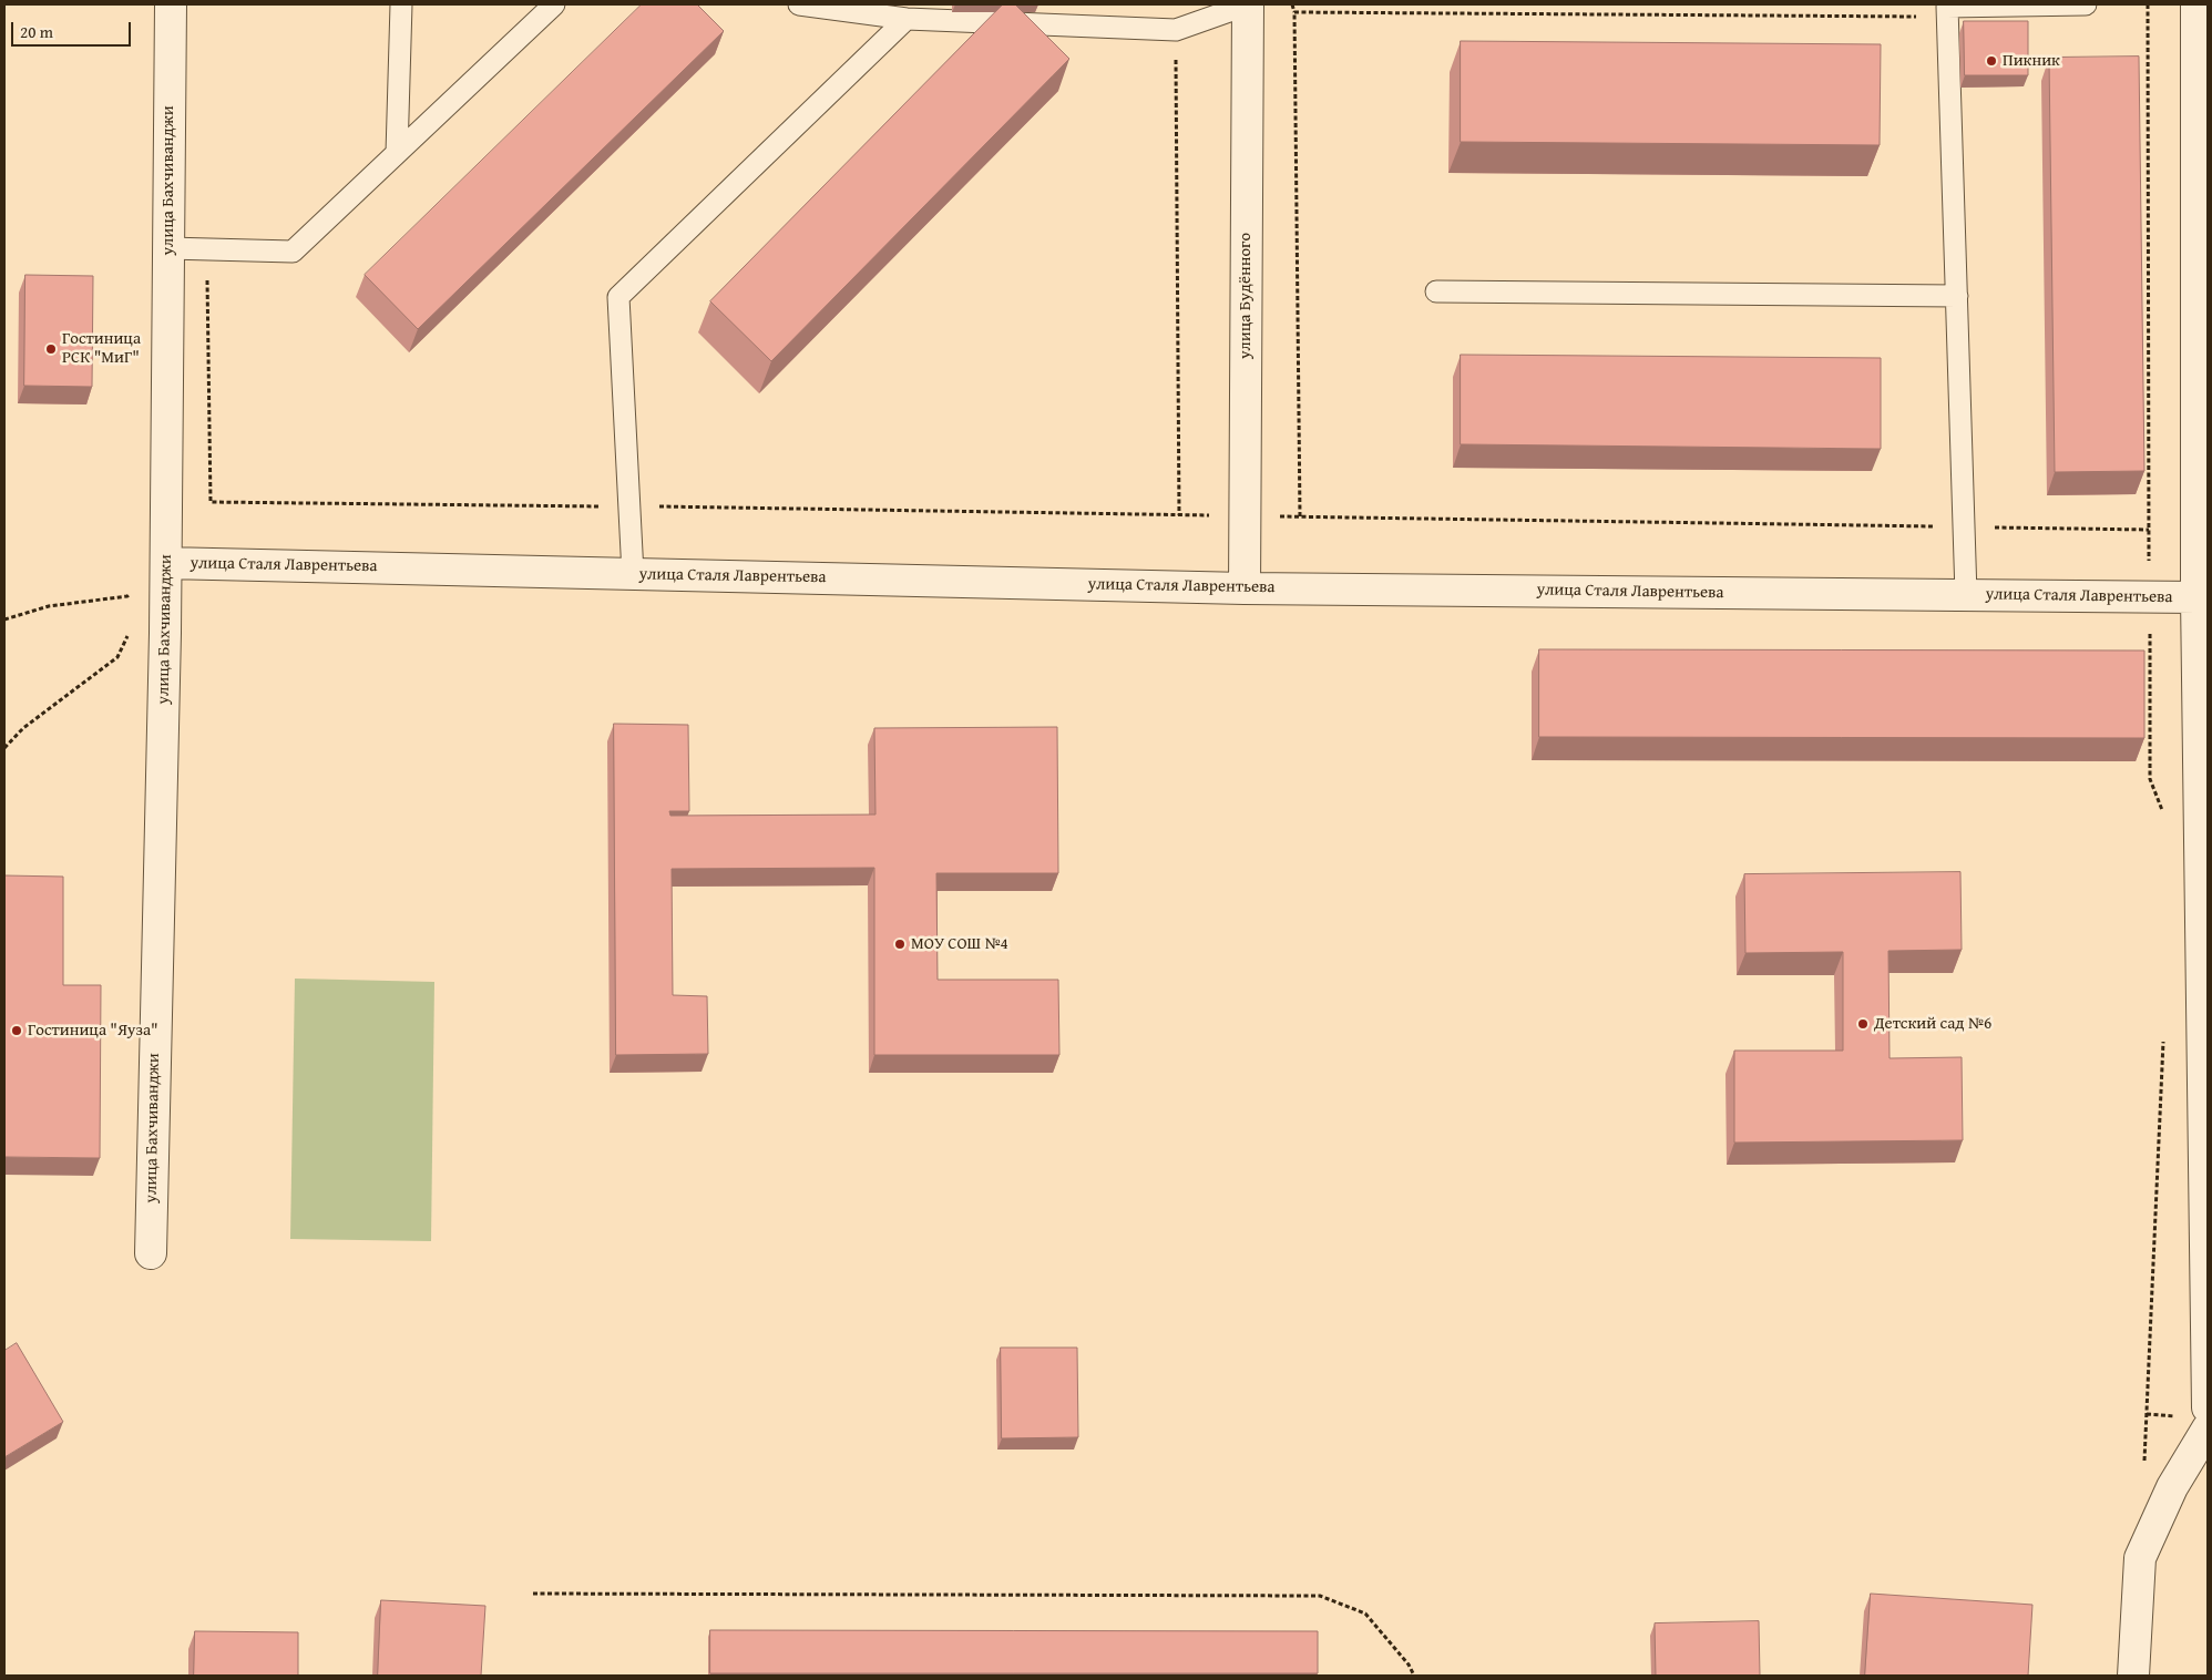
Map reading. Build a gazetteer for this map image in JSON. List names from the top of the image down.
{
  "streets": {
    "street": ["улица Бахчиванджи", "улица Будённого", "улица Сталя Лаврентьева"]
  },
  "crossings": [
    ["улица Бахчиванджи", "улица Сталя Лаврентьева"],
    ["улица Будённого", "улица Сталя Лаврентьева"]
  ],
  "places": [
    "Пикник",
    "Гостиница РСК \"МиГ\"",
    "МОУ СОШ №4",
    "Детский сад №6",
    "Гостиница \"Яуза\""
  ],
  "scale_bar": "20 m"
}
